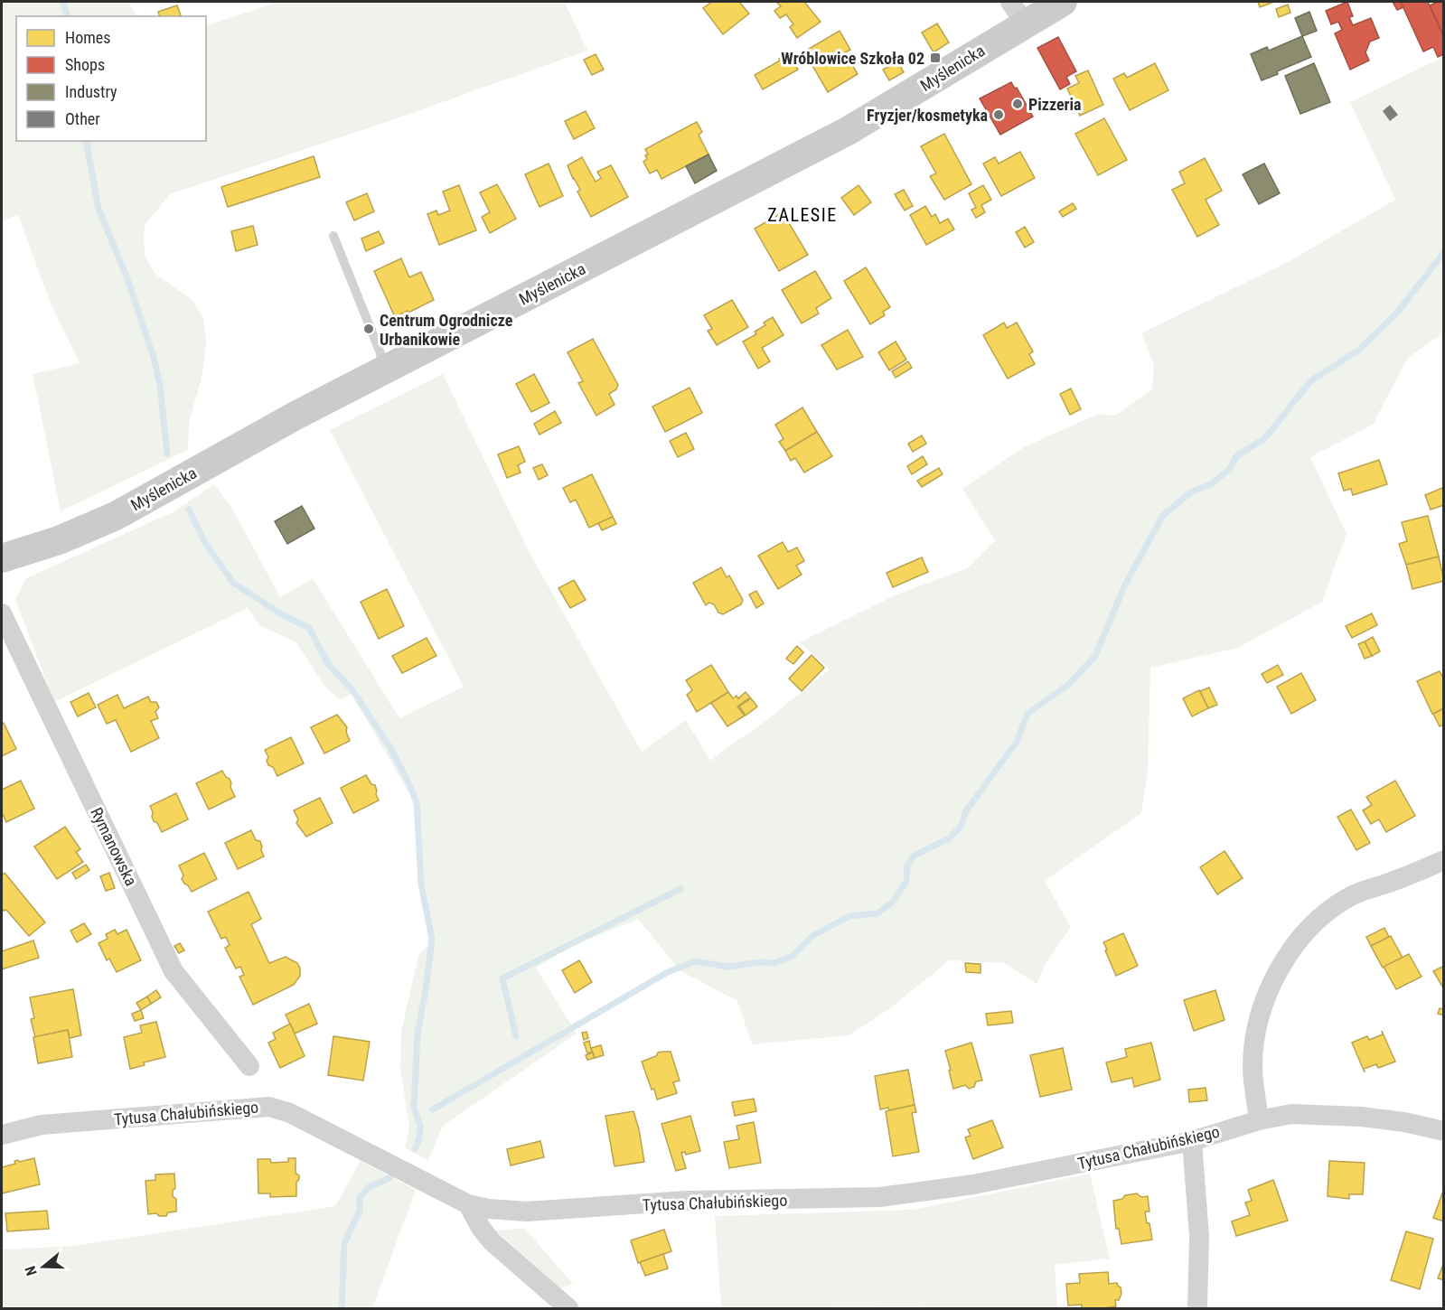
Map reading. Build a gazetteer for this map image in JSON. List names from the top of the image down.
{
  "streets": {
    "street": ["Myślenicka", "Rymanowska", "Tytusa Chałubińskiego"]
  },
  "districts": ["ZALESIE"],
  "places": {
    "transit": ["Wróblowice Szkoła 02"],
    "other": ["Pizzeria", "Fryzjer/kosmetyka", "Centrum Ogrodnicze Urbanikowie"]
  },
  "legend": [
    "Homes",
    "Shops",
    "Industry",
    "Other"
  ],
  "north": "left"
}
